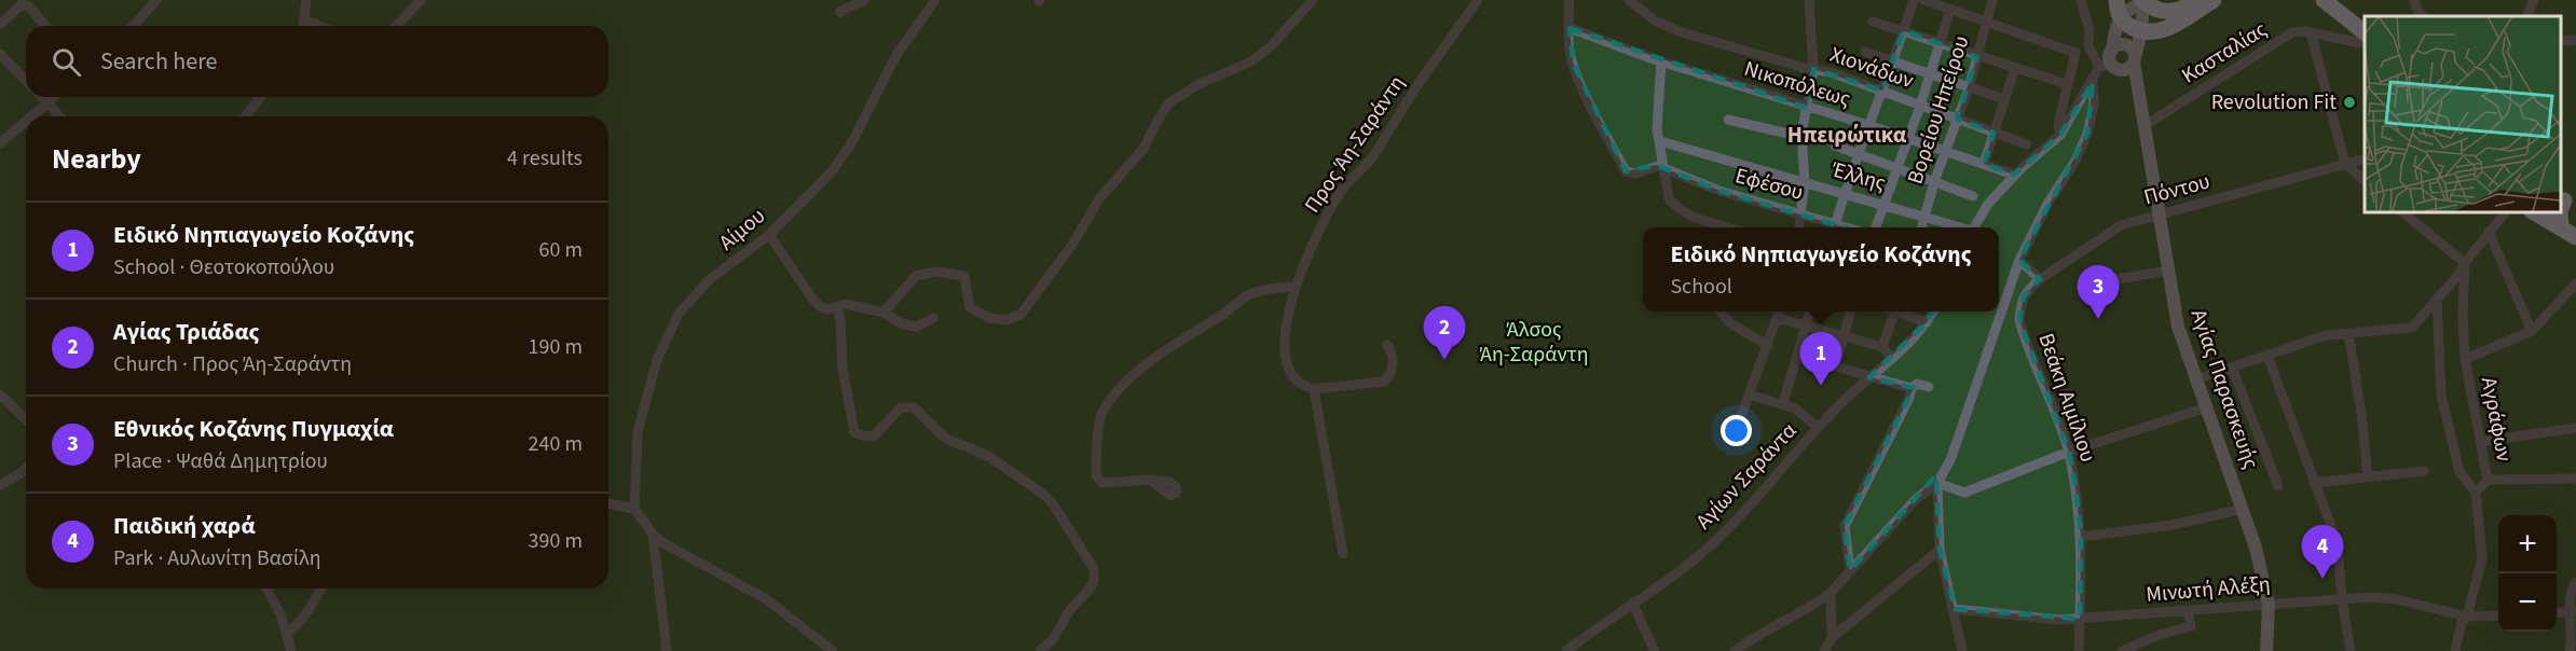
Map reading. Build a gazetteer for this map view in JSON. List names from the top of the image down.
{
  "streets": {
    "street": [
      "Κασταλίας",
      "Χιονάδων",
      "Νικοπόλεως",
      "Βορείου Ηπείρου",
      "Προς Άη-Σαράντη",
      "Έλλης",
      "Εφέσου",
      "Πόντου",
      "Αίμου",
      "Αγίας Παρασκευής",
      "Βεάκη Αιμίλιου",
      "Αγράφων",
      "Αγίων Σαράντα",
      "Μινωτή Αλέξη"
    ]
  },
  "crossings": [
    ["Κασταλίας", "Αγίας Παρασκευής"],
    ["Χιονάδων", "Βορείου Ηπείρου"],
    ["Νικοπόλεως", "Βορείου Ηπείρου"],
    ["Βορείου Ηπείρου", "Έλλης"],
    ["Πόντου", "Αγίας Παρασκευής"],
    ["Πόντου", "Βεάκη Αιμίλιου"],
    ["Αγίας Παρασκευής", "Μινωτή Αλέξη"],
    ["Βεάκη Αιμίλιου", "Μινωτή Αλέξη"]
  ],
  "districts": ["Ηπειρώτικα"],
  "parks": ["Άλσος Άη-Σαράντη"],
  "places": ["Revolution Fit"],
  "page": {
    "search": "Search here",
    "heading": ["Nearby", "4 results"],
    "list": [
      {
        "mark": "1",
        "name": "Ειδικό Νηπιαγωγείο Κοζάνης",
        "note": "School · Θεοτοκοπούλου",
        "value": "60 m"
      },
      {
        "mark": "2",
        "name": "Αγίας Τριάδας",
        "note": "Church · Προς Άη-Σαράντη",
        "value": "190 m"
      },
      {
        "mark": "3",
        "name": "Εθνικός Κοζάνης Πυγμαχία",
        "note": "Place · Ψαθά Δημητρίου",
        "value": "240 m"
      },
      {
        "mark": "4",
        "name": "Παιδική χαρά",
        "note": "Park · Αυλωνίτη Βασίλη",
        "value": "390 m"
      }
    ],
    "popup": ["Ειδικό Νηπιαγωγείο Κοζάνης", "School"],
    "pins": [
      "3",
      "2",
      "1",
      "4"
    ],
    "map_buttons": ["+", "−"]
  }
}
